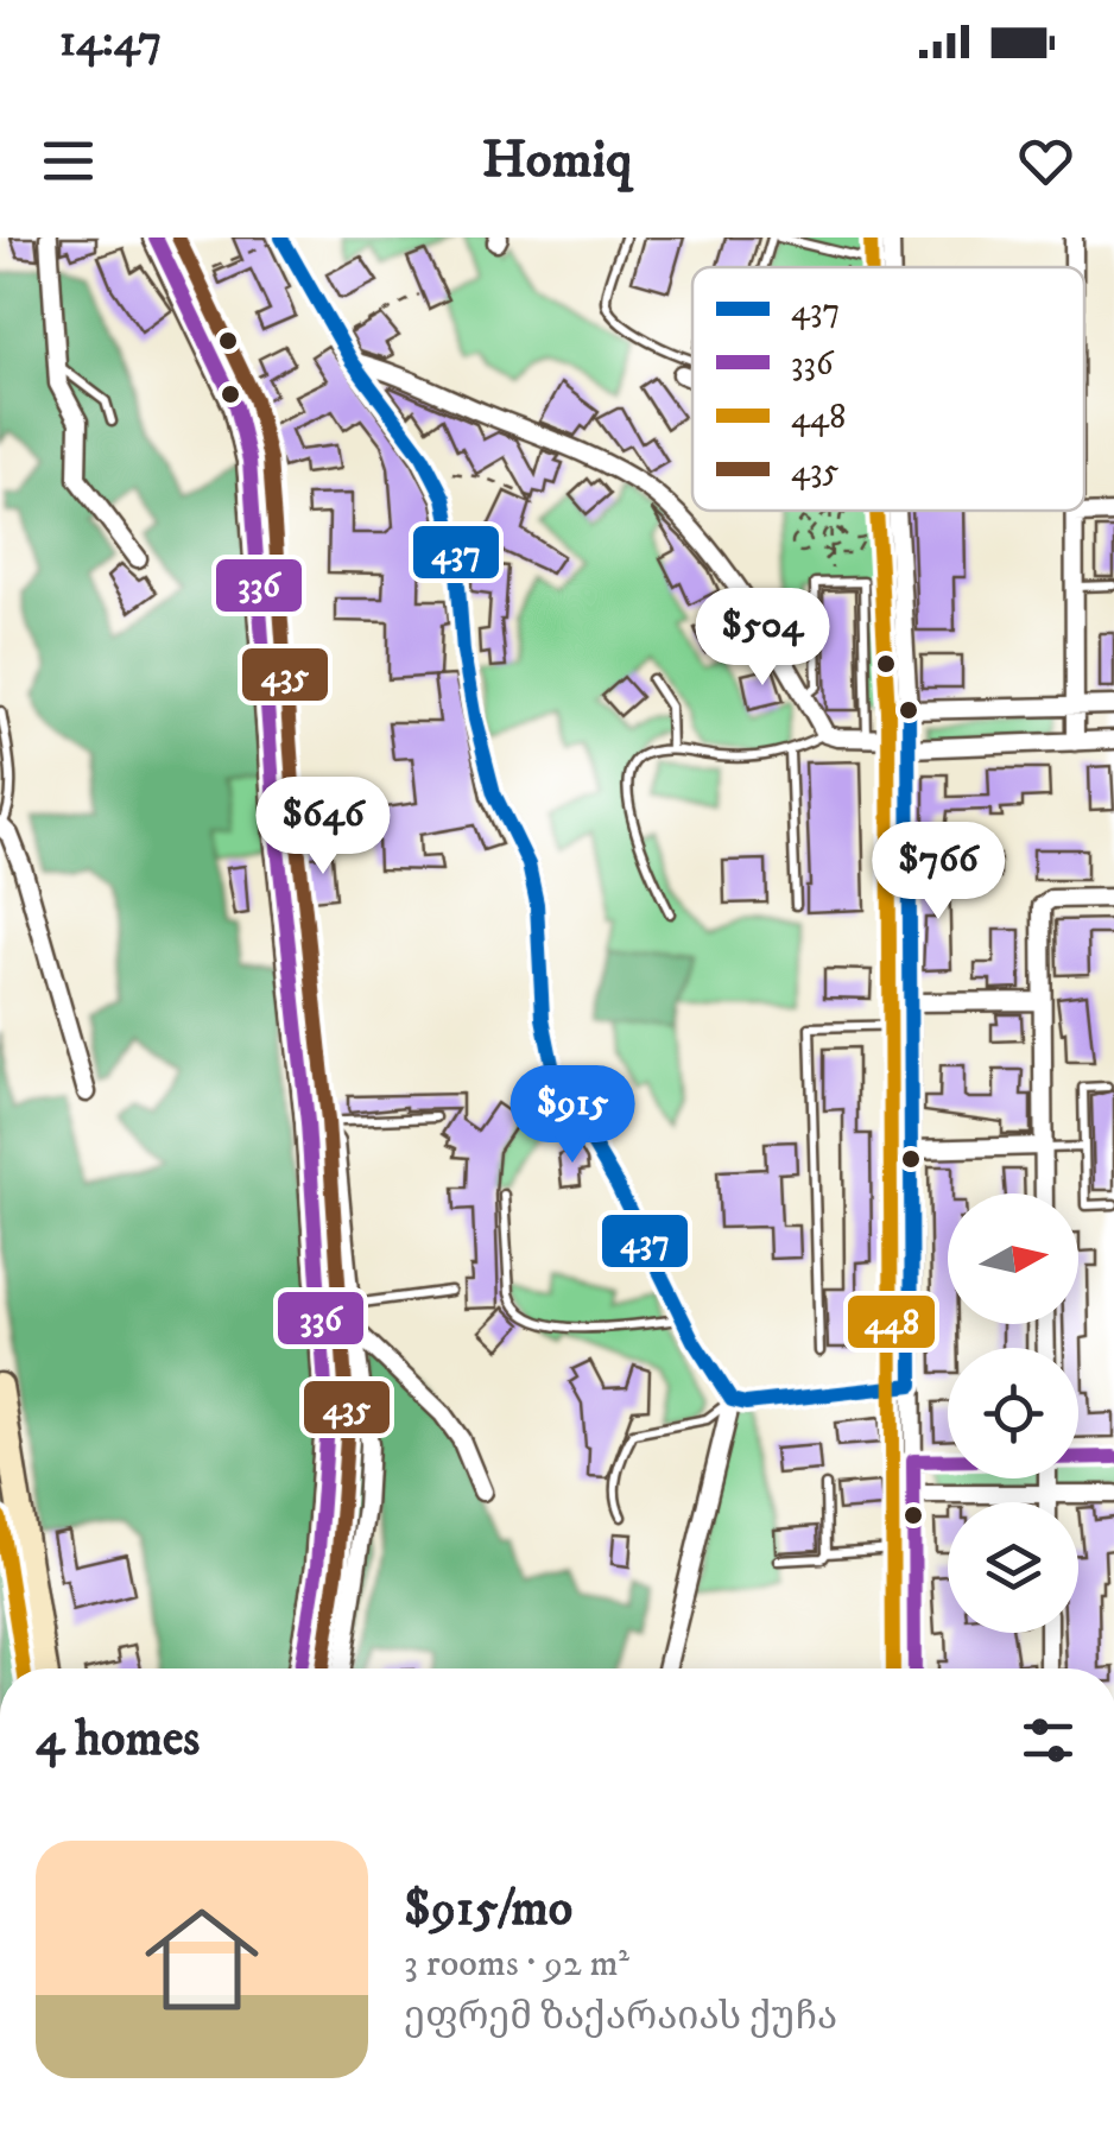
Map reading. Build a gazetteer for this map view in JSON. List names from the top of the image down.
{
  "lines": [
    "transit line 437",
    "transit line 336",
    "transit line 448",
    "transit line 435"
  ],
  "legend": [
    "437",
    "336",
    "448",
    "435"
  ],
  "north": "right",
  "page": {
    "status": "14:47",
    "header": "Homiq",
    "price": [
      "$504",
      "$646",
      "$766",
      "$915"
    ],
    "heading": "4 homes",
    "list": [
      {
        "name": "$915/mo",
        "note": "3 rooms · 92 m² · ეფრემ ზაქარაიას ქუჩა"
      }
    ]
  }
}
